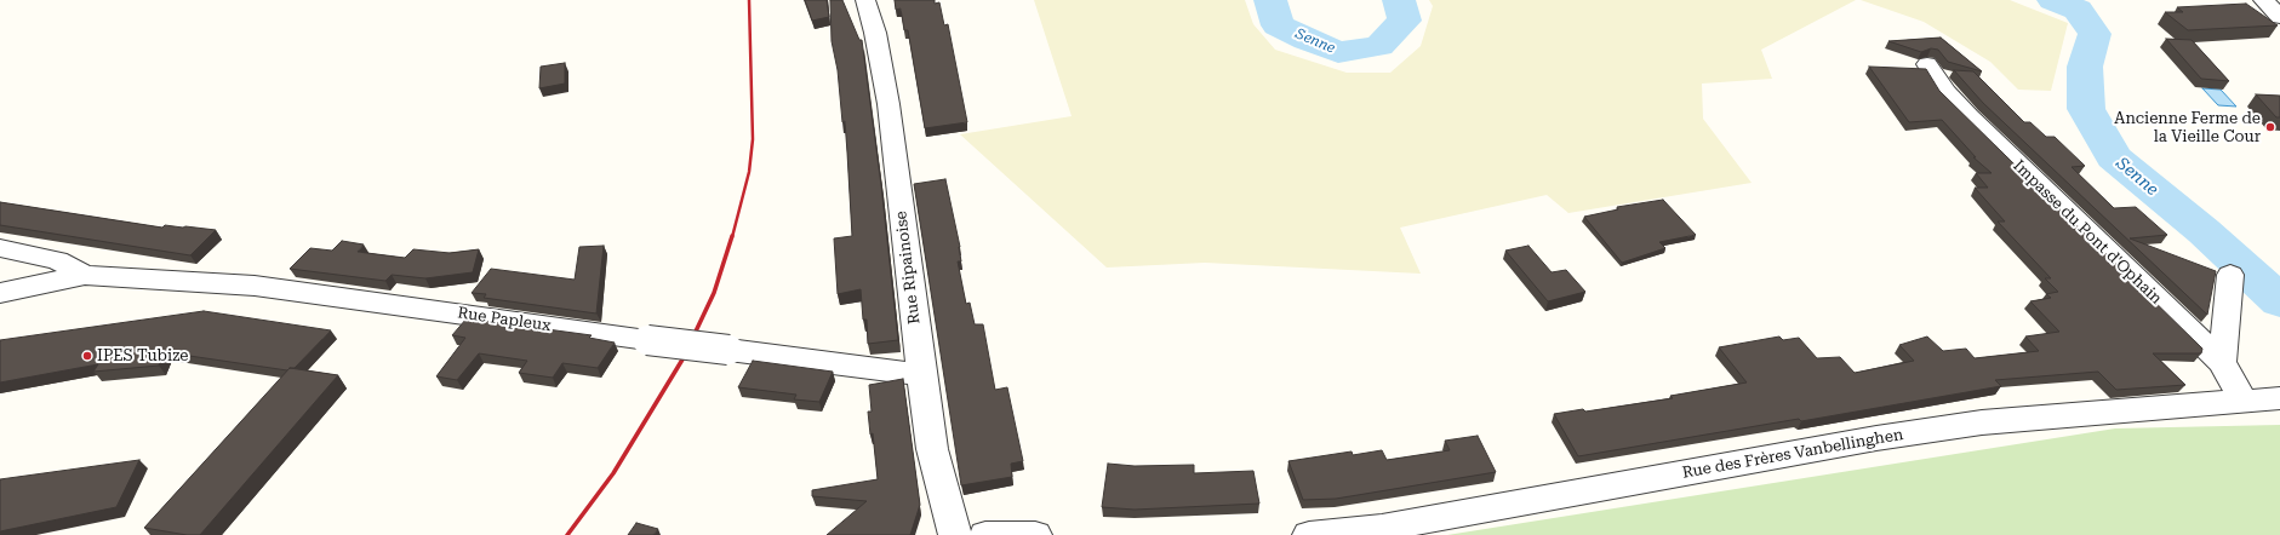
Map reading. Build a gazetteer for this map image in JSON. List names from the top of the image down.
{
  "streets": {
    "street": [
      "Impasse du Pont d'Ophain",
      "Rue Ripainoise",
      "Rue Papleux",
      "Rue des Frères Vanbellinghen"
    ]
  },
  "crossings": [
    ["Impasse du Pont d'Ophain", "Rue des Frères Vanbellinghen"],
    ["Rue Ripainoise", "Rue Papleux"]
  ],
  "water": ["Senne"],
  "places": ["Ancienne Ferme de la Vieille Cour", "IPES Tubize"]
}
